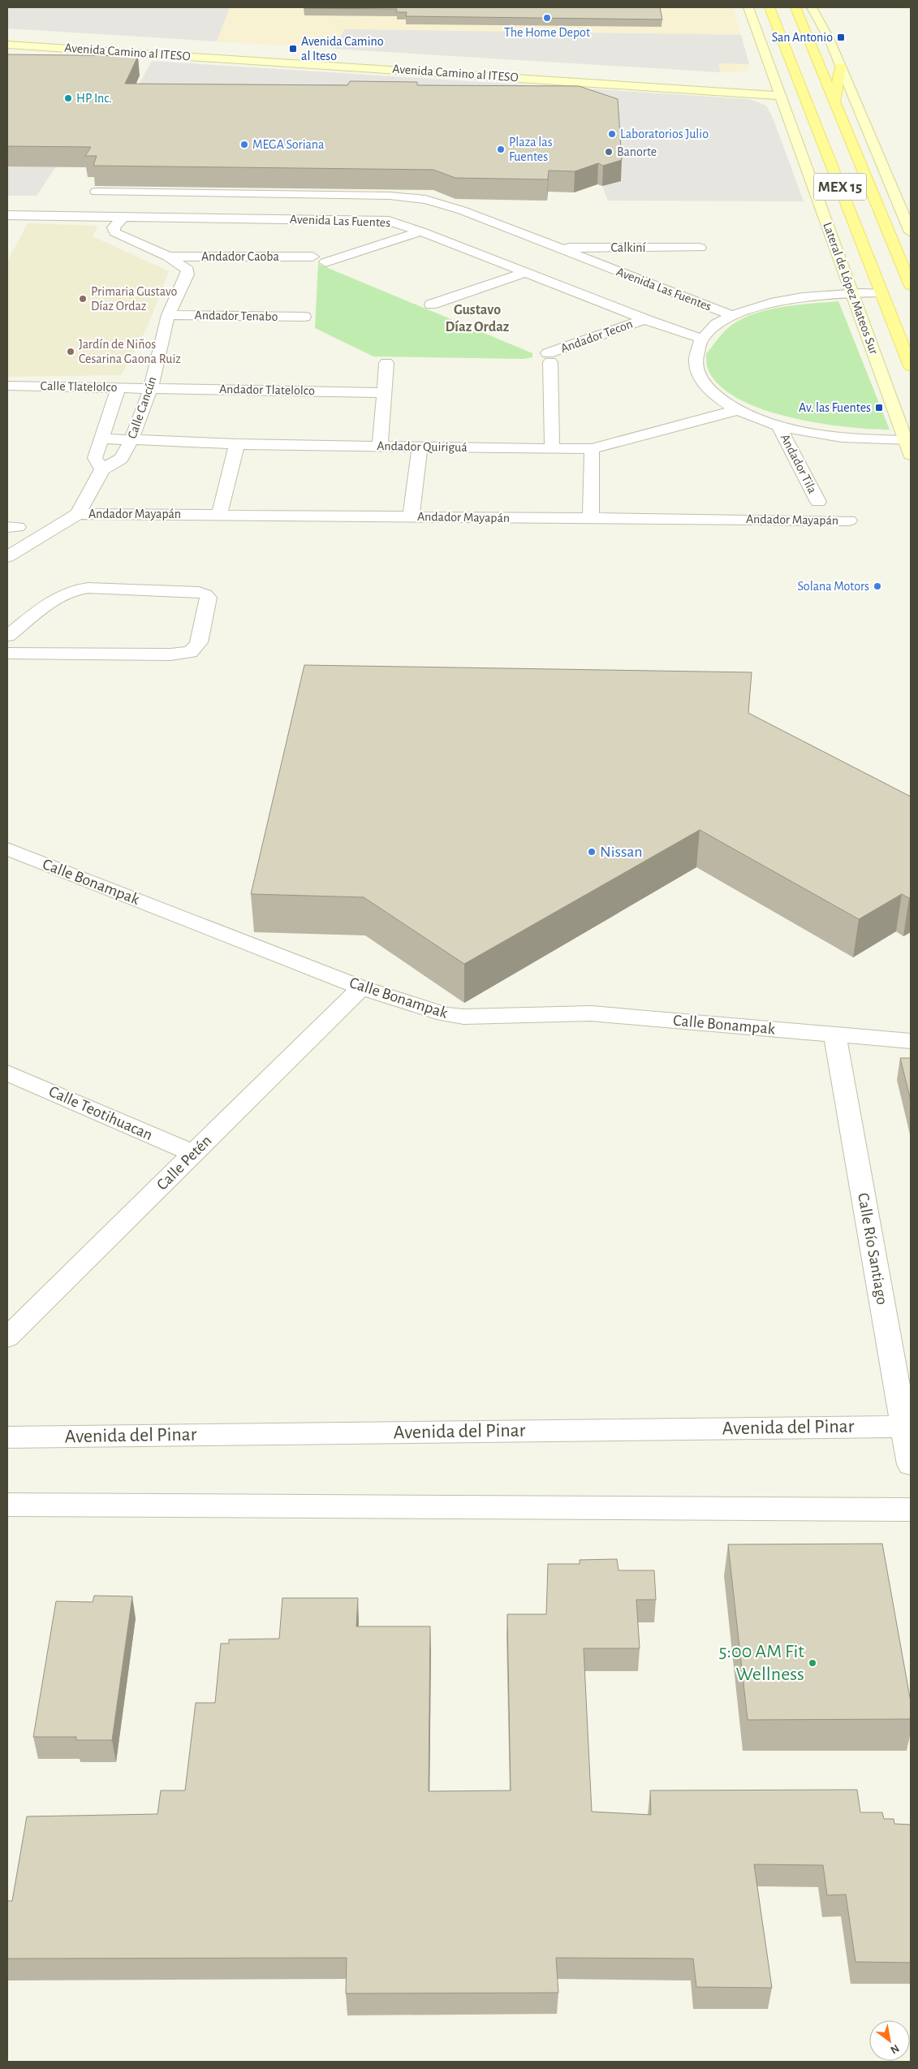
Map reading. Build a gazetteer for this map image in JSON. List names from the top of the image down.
{
  "streets": {
    "main road": ["Avenida Camino al ITESO", "MEX 15", "Lateral de López Mateos Sur"],
    "street": [
      "Avenida Las Fuentes",
      "Calkiní",
      "Andador Caoba",
      "Andador Tenabo",
      "Andador Tecon",
      "Calle Tlatelolco",
      "Andador Tlatelolco",
      "Calle Cancún",
      "Andador Quiriguá",
      "Andador Tila",
      "Andador Mayapán",
      "Calle Bonampak",
      "Calle Teotihuacan",
      "Calle Petén",
      "Calle Río Santiago",
      "Avenida del Pinar"
    ]
  },
  "crossings": [
    ["Avenida Camino al ITESO", "Lateral de López Mateos Sur"],
    ["Avenida Las Fuentes", "Calkiní"],
    ["Avenida Las Fuentes", "Andador Tecon"],
    ["Avenida Las Fuentes", "Calle Cancún"],
    ["Andador Caoba", "Calle Cancún"],
    ["Andador Tenabo", "Calle Cancún"],
    ["Andador Tecon", "Andador Quiriguá"],
    ["Calle Tlatelolco", "Andador Tlatelolco"],
    ["Calle Tlatelolco", "Calle Cancún"],
    ["Andador Tlatelolco", "Calle Cancún"],
    ["Calle Cancún", "Andador Quiriguá"],
    ["Calle Bonampak", "Calle Petén"],
    ["Calle Bonampak", "Calle Río Santiago"],
    ["Calle Teotihuacan", "Calle Petén"],
    ["Calle Río Santiago", "Avenida del Pinar"]
  ],
  "districts": ["Gustavo Díaz Ordaz"],
  "places": {
    "other": [
      "The Home Depot",
      "HP Inc.",
      "Laboratorios Julio",
      "MEGA Soriana",
      "Plaza las Fuentes",
      "Banorte",
      "Primaria Gustavo Díaz Ordaz",
      "Jardín de Niños Cesarina Gaona Ruiz",
      "Solana Motors",
      "Nissan",
      "5:00 AM Fit Wellness"
    ],
    "transit": ["San Antonio", "Avenida Camino al Iteso", "Av. las Fuentes"]
  },
  "north": "bottom right"
}
